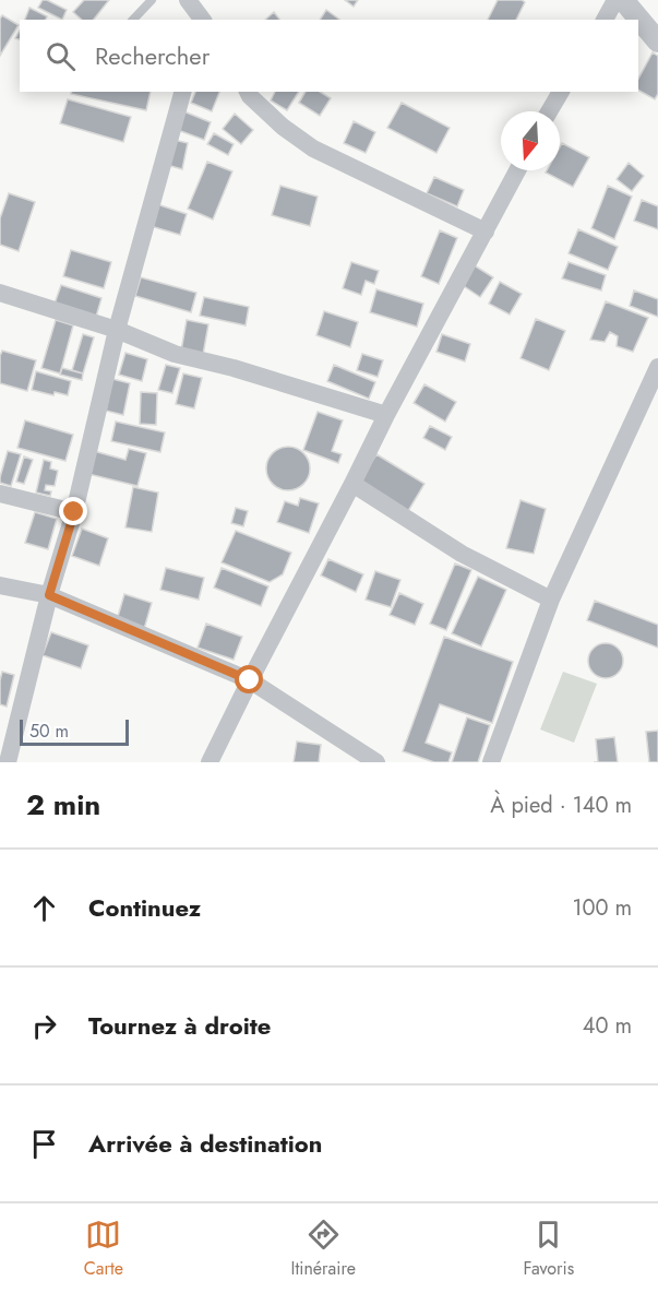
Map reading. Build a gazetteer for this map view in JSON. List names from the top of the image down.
{
  "scale_bar": "50 m",
  "north": "bottom",
  "page": {
    "search": "Rechercher",
    "scale": "50 m",
    "heading": ["2 min", "À pied · 140 m"],
    "list": [
      ["Continuez", "100 m"],
      ["Tournez à droite", "40 m"],
      "Arrivée à destination"
    ],
    "nav": ["Carte", "Itinéraire", "Favoris"]
  }
}
